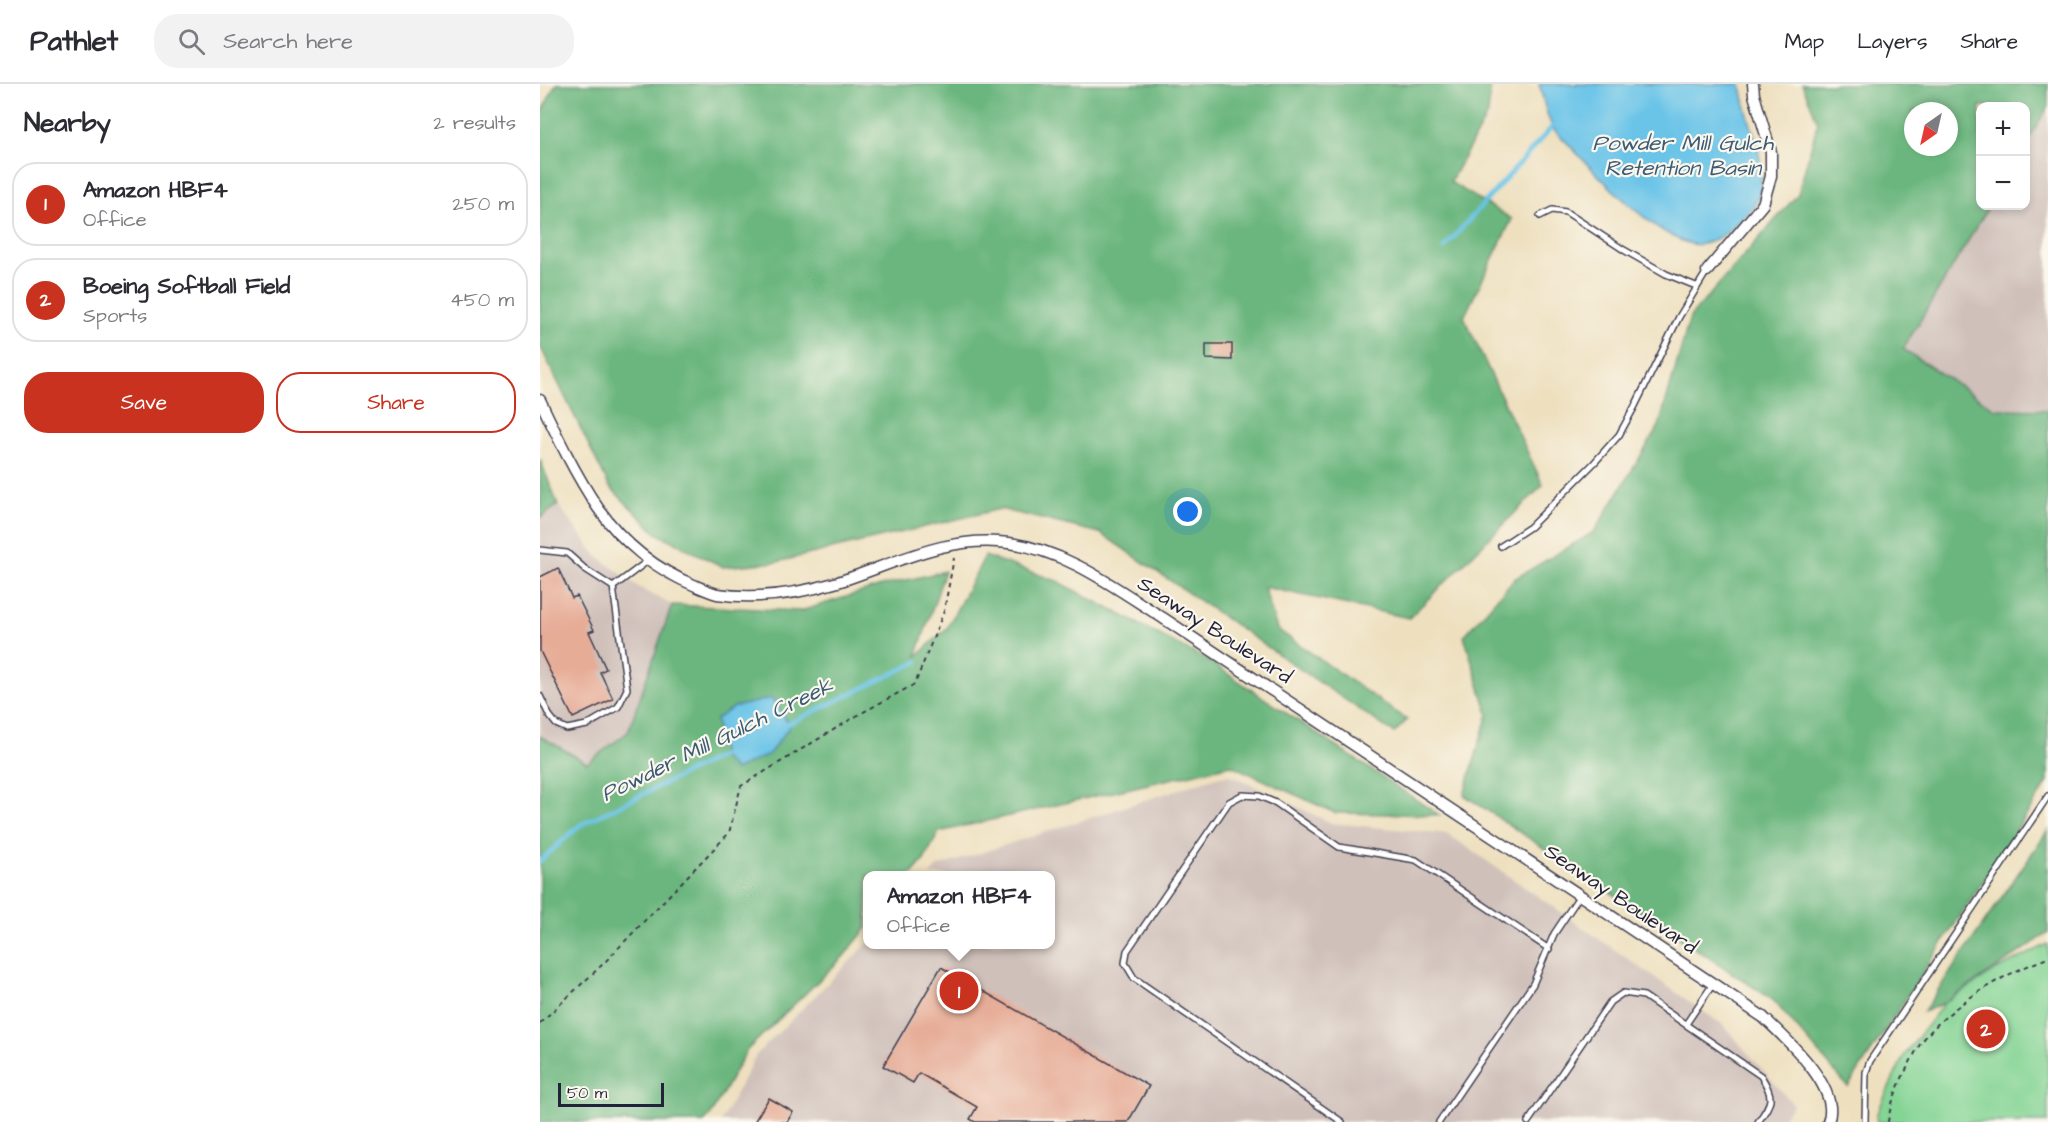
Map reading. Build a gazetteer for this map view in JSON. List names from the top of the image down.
{
  "streets": {
    "street": ["Seaway Boulevard"]
  },
  "water": ["Powder Mill Gulch Retention Basin", "Powder Mill Gulch Creek"],
  "scale_bar": "50 m",
  "north": "bottom left",
  "page": {
    "header": "Pathlet",
    "search": "Search here",
    "nav": ["Map", "Layers", "Share"],
    "heading": ["Nearby", "2 results"],
    "map_buttons": ["+", "−"],
    "list": [
      {
        "mark": "1",
        "name": "Amazon HBF4",
        "note": "Office",
        "value": "250 m"
      },
      {
        "mark": "2",
        "name": "Boeing Softball Field",
        "note": "Sports",
        "value": "450 m"
      }
    ],
    "buttons": ["Save", "Share"],
    "popup": ["Amazon HBF4", "Office"],
    "pins": ["1", "2"],
    "scale": "50 m"
  }
}
